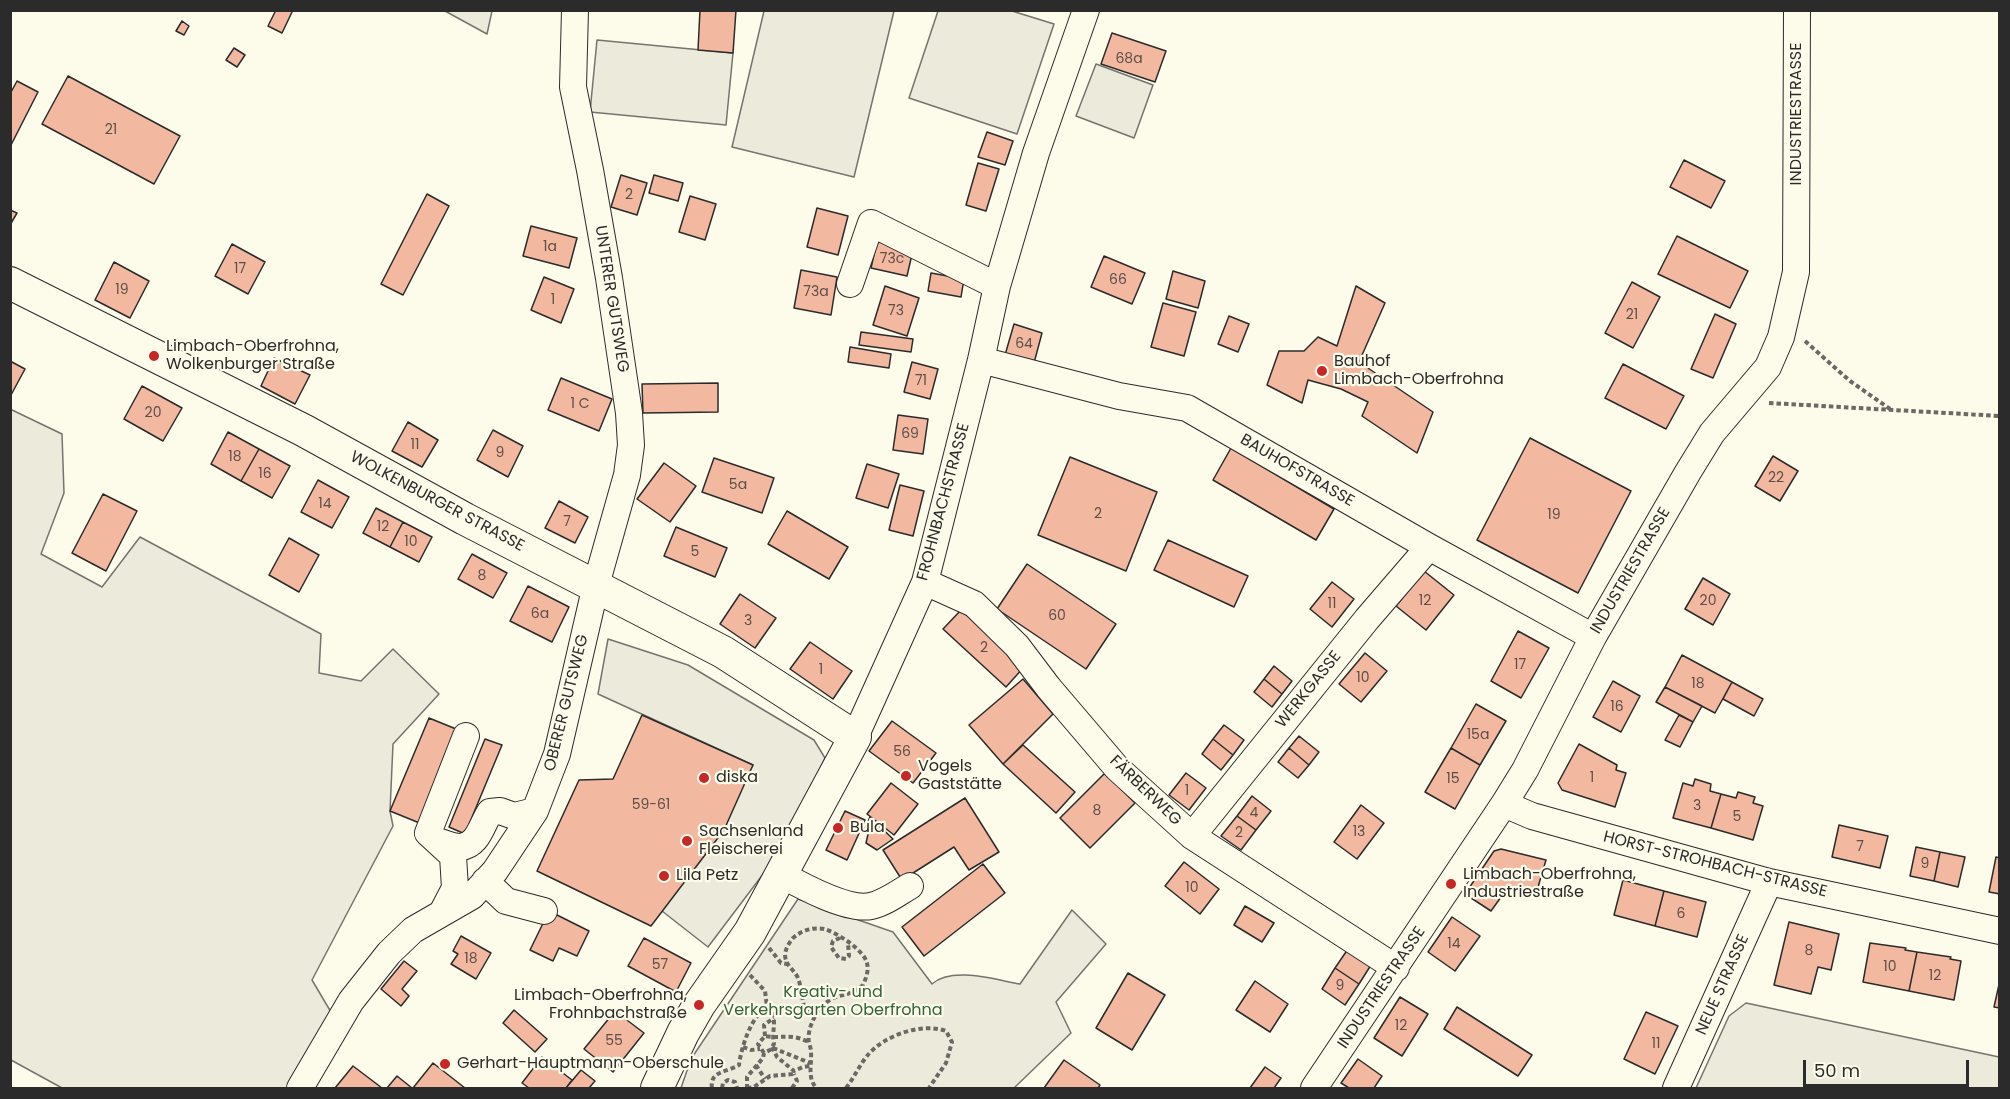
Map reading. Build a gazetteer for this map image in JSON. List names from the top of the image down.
{
  "streets": {
    "main road": ["WOLKENBURGER STRASSE", "FROHNBACHSTRASSE"],
    "street": [
      "INDUSTRIESTRASSE",
      "UNTERER GUTSWEG",
      "BAUHOFSTRASSE",
      "WERKGASSE",
      "OBERER GUTSWEG",
      "FÄRBERWEG",
      "HORST-STROHBACH-STRASSE",
      "NEUE STRASSE"
    ]
  },
  "crossings": [
    ["INDUSTRIESTRASSE", "BAUHOFSTRASSE"],
    ["INDUSTRIESTRASSE", "FÄRBERWEG"],
    ["INDUSTRIESTRASSE", "HORST-STROHBACH-STRASSE"],
    ["UNTERER GUTSWEG", "WOLKENBURGER STRASSE"],
    ["UNTERER GUTSWEG", "OBERER GUTSWEG"],
    ["BAUHOFSTRASSE", "FROHNBACHSTRASSE"],
    ["BAUHOFSTRASSE", "WERKGASSE"],
    ["WOLKENBURGER STRASSE", "FROHNBACHSTRASSE"],
    ["WOLKENBURGER STRASSE", "OBERER GUTSWEG"],
    ["FROHNBACHSTRASSE", "FÄRBERWEG"],
    ["WERKGASSE", "FÄRBERWEG"],
    ["HORST-STROHBACH-STRASSE", "NEUE STRASSE"]
  ],
  "parks": ["Kreativ- und Verkehrsgarten Oberfrohna"],
  "places": [
    "Limbach-Oberfrohna, Wolkenburger Straße",
    "Bauhof Limbach-Oberfrohna",
    "Vogels Gaststätte",
    "diska",
    "Bula",
    "Sachsenland Fleischerei",
    "Lila Petz",
    "Limbach-Oberfrohna, Industriestraße",
    "Limbach-Oberfrohna, Frohnbachstraße",
    "Gerhart-Hauptmann-Oberschule"
  ],
  "house_numbers": [
    "68a",
    "21",
    "2",
    "1a",
    "73c",
    "17",
    "66",
    "19",
    "73a",
    "1",
    "73",
    "21",
    "64",
    "71",
    "1 C",
    "20",
    "69",
    "11",
    "9",
    "18",
    "16",
    "22",
    "5a",
    "14",
    "2",
    "19",
    "7",
    "12",
    "10",
    "5",
    "8",
    "12",
    "20",
    "11",
    "6a",
    "60",
    "3",
    "2",
    "17",
    "1",
    "10",
    "18",
    "16",
    "15a",
    "56",
    "1",
    "15",
    "1",
    "59-61",
    "3",
    "8",
    "4",
    "5",
    "13",
    "2",
    "7",
    "9",
    "10",
    "6",
    "14",
    "8",
    "18",
    "57",
    "10",
    "12",
    "9",
    "12",
    "55",
    "11"
  ],
  "scale_bar": "50 m"
}
